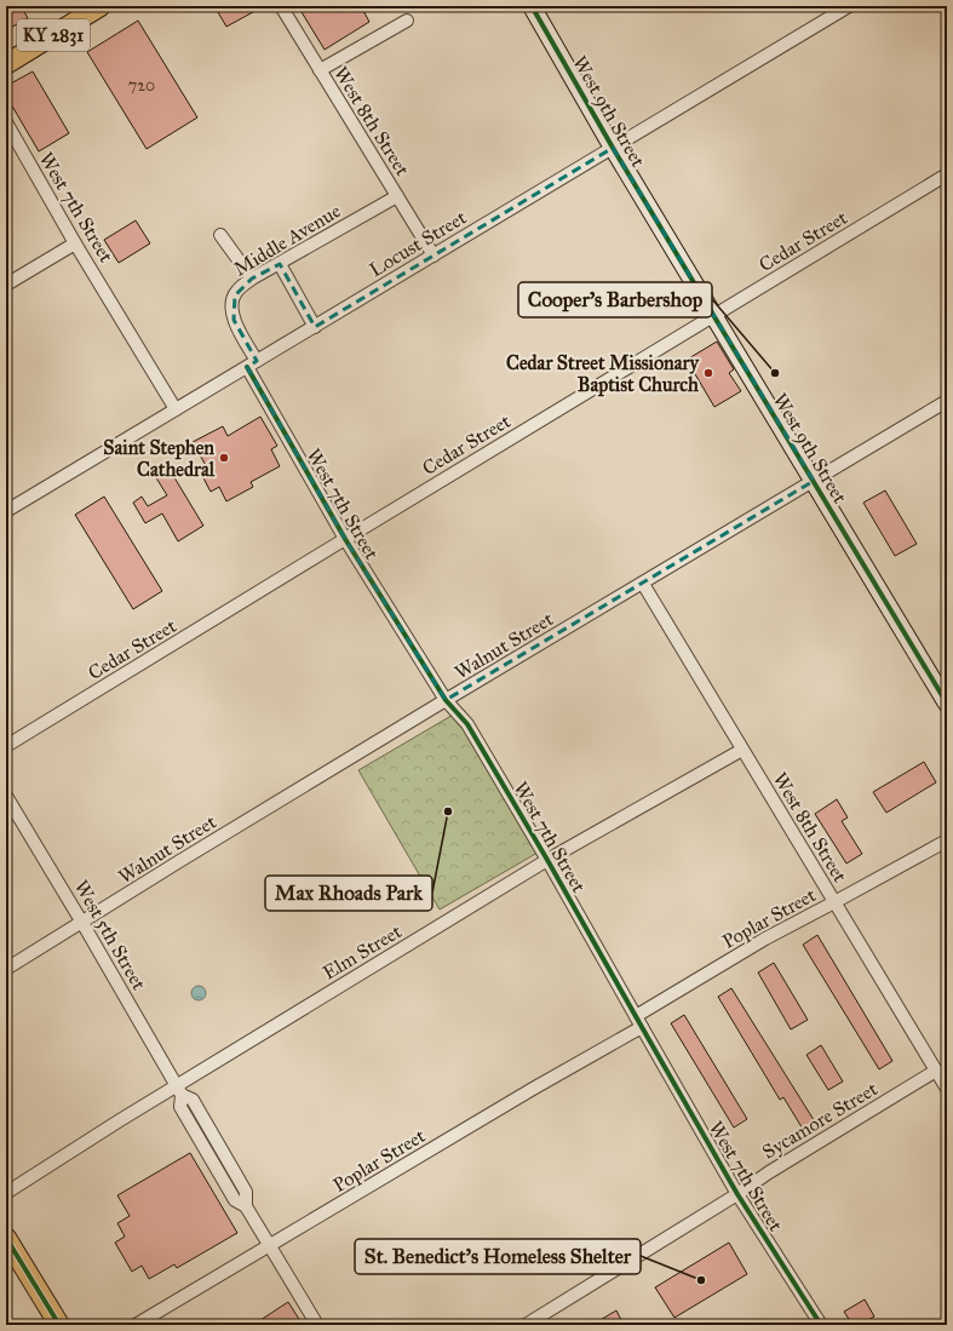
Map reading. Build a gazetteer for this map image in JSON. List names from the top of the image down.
{
  "streets": {
    "main road": ["KY 2831"],
    "street": [
      "West 9th Street",
      "West 8th Street",
      "West 7th Street",
      "Middle Avenue",
      "Cedar Street",
      "Locust Street",
      "Walnut Street",
      "Poplar Street",
      "West 5th Street",
      "Elm Street",
      "Sycamore Street"
    ]
  },
  "crossings": [
    ["West 9th Street", "Cedar Street"],
    ["West 9th Street", "Locust Street"],
    ["West 9th Street", "Walnut Street"],
    ["West 8th Street", "Middle Avenue"],
    ["West 8th Street", "Locust Street"],
    ["West 8th Street", "Walnut Street"],
    ["West 8th Street", "Poplar Street"],
    ["West 8th Street", "Elm Street"],
    ["West 8th Street", "Sycamore Street"],
    ["West 7th Street", "Middle Avenue"],
    ["West 7th Street", "Cedar Street"],
    ["West 7th Street", "Locust Street"],
    ["West 7th Street", "Walnut Street"],
    ["West 7th Street", "Poplar Street"],
    ["West 7th Street", "Elm Street"],
    ["West 7th Street", "Sycamore Street"],
    ["Middle Avenue", "Locust Street"],
    ["Walnut Street", "West 5th Street"],
    ["Poplar Street", "West 5th Street"],
    ["West 5th Street", "Elm Street"]
  ],
  "places": [
    "Cedar Street Missionary Baptist Church",
    "Cooper's Barbershop",
    "Saint Stephen Cathedral",
    "Max Rhoads Park",
    "St. Benedict's Homeless Shelter"
  ],
  "house_numbers": ["720"]
}
